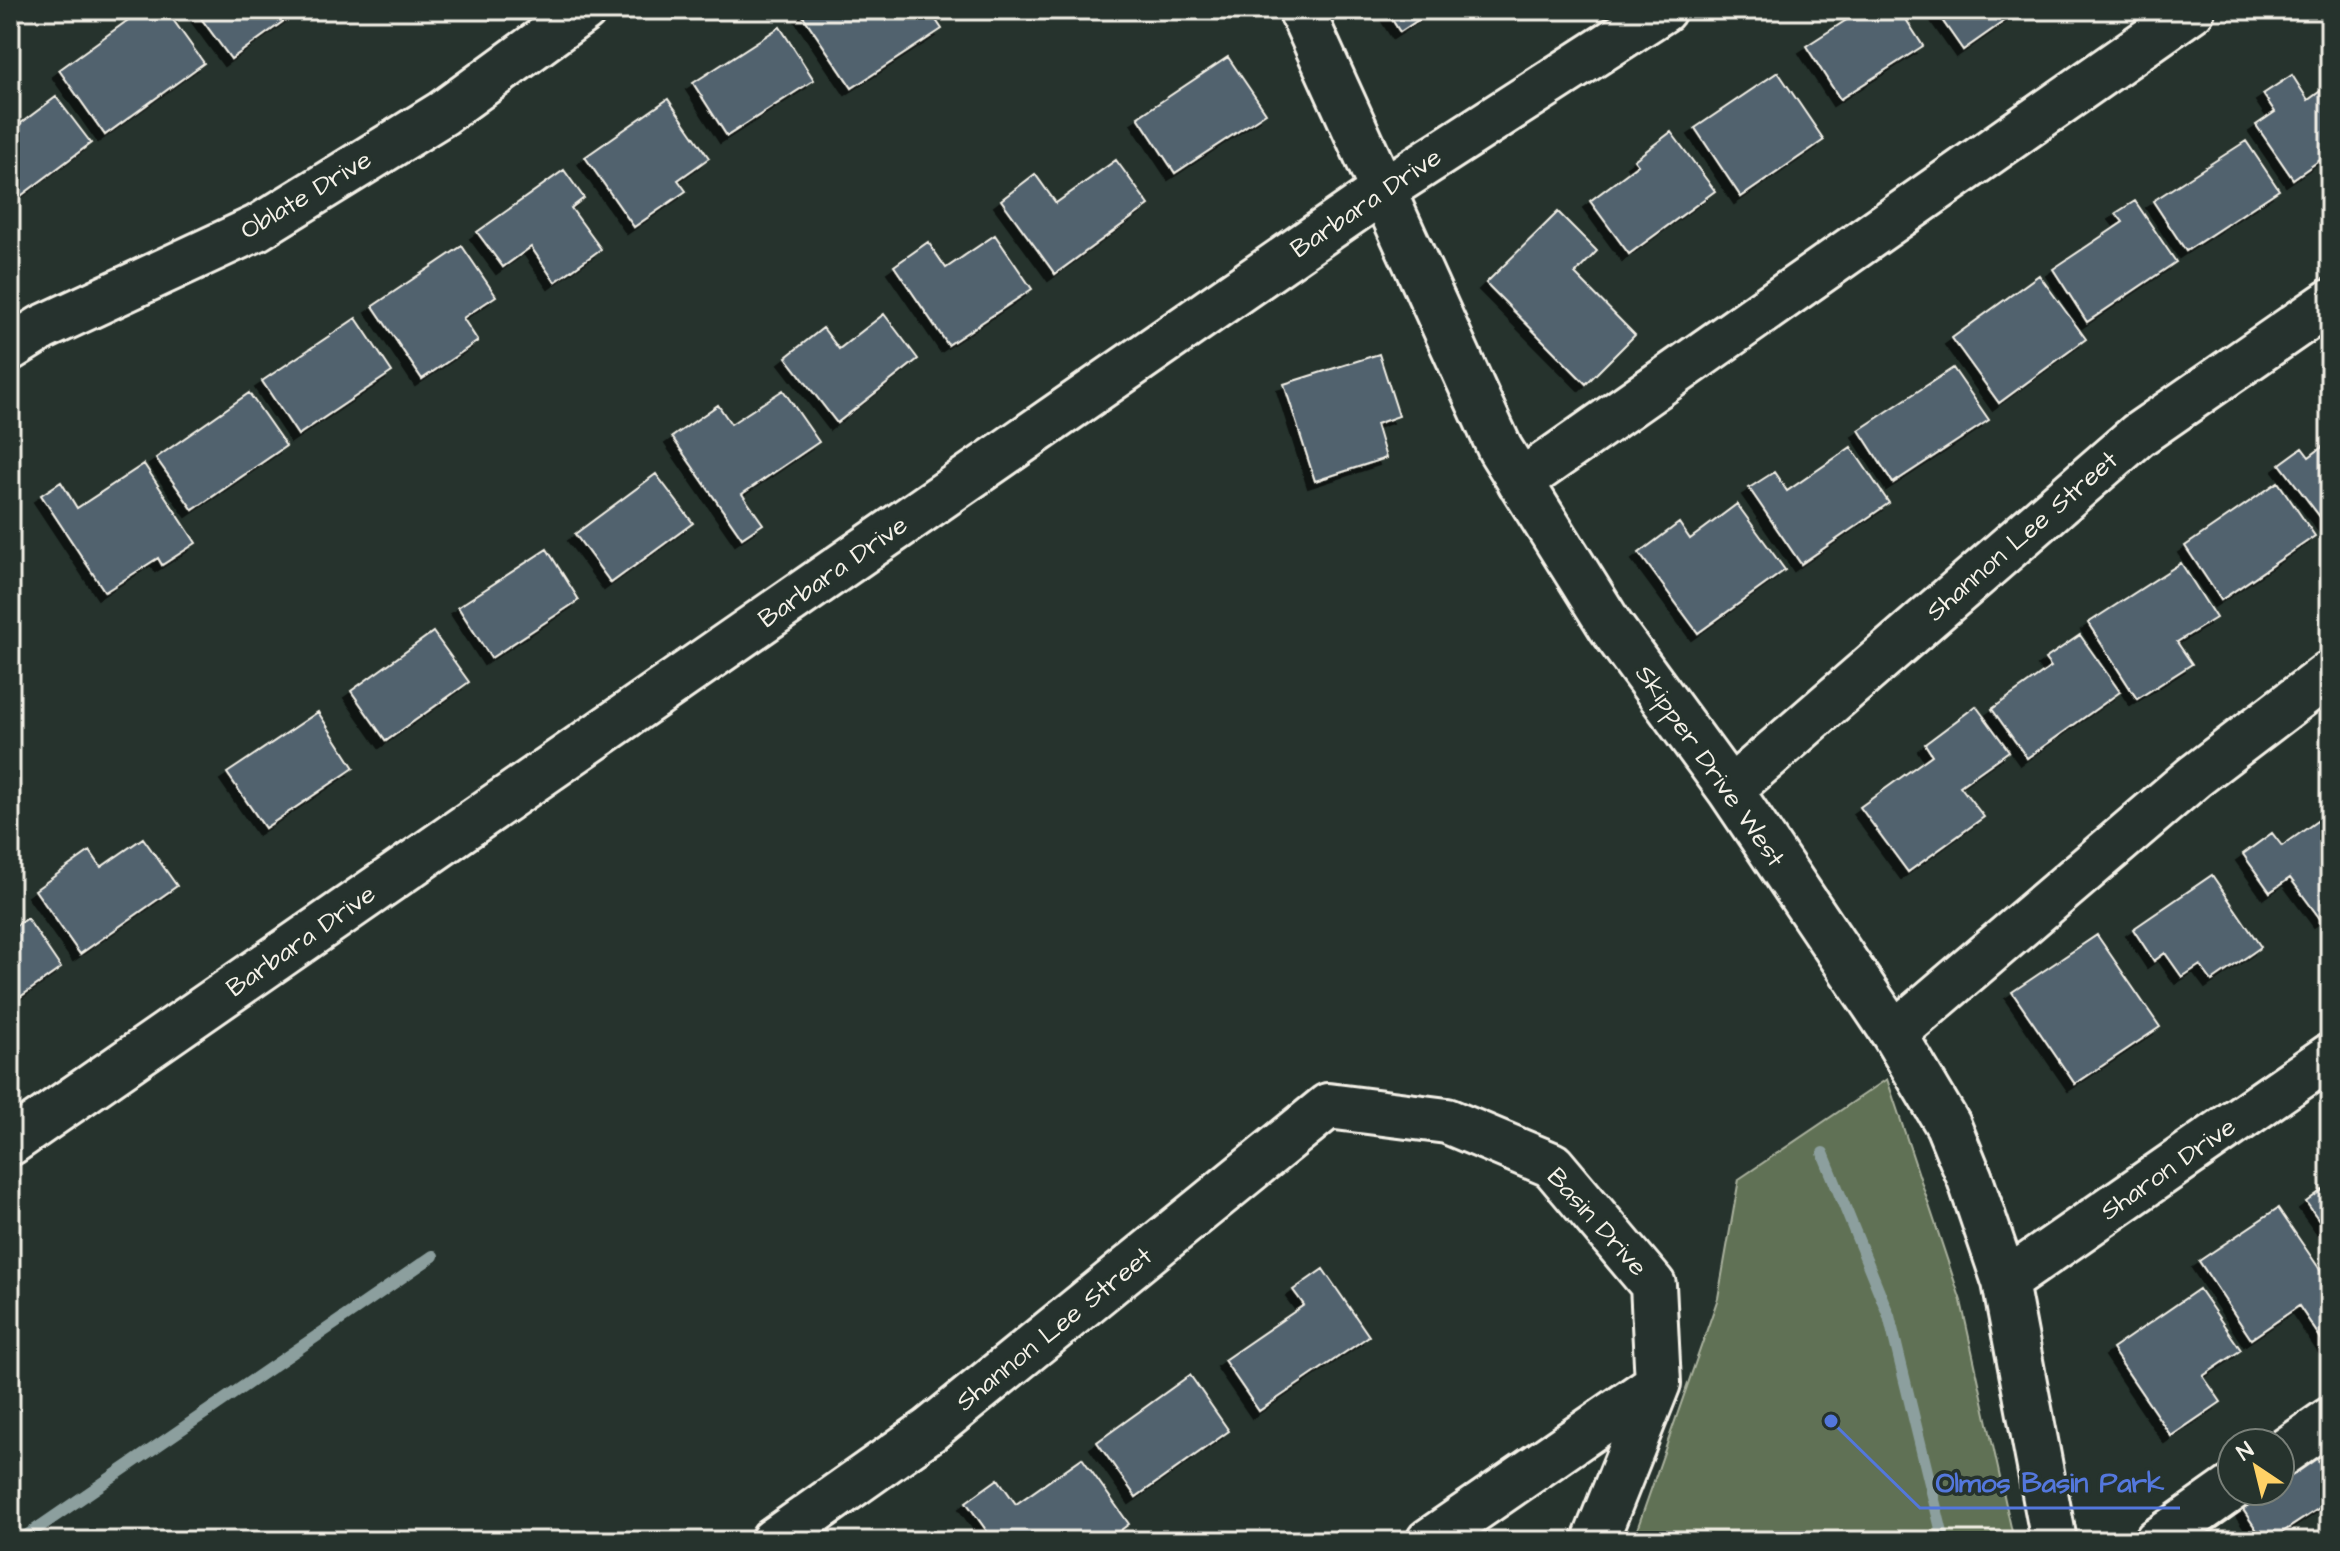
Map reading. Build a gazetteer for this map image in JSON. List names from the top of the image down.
{
  "streets": {
    "street": [
      "Oblate Drive",
      "Barbara Drive",
      "Shannon Lee Street",
      "Skipper Drive West",
      "Sharon Drive",
      "Basin Drive"
    ]
  },
  "crossings": [
    ["Barbara Drive", "Skipper Drive West"],
    ["Shannon Lee Street", "Skipper Drive West"],
    ["Shannon Lee Street", "Basin Drive"],
    ["Skipper Drive West", "Sharon Drive"]
  ],
  "places": ["Olmos Basin Park"],
  "north": "top left"
}
